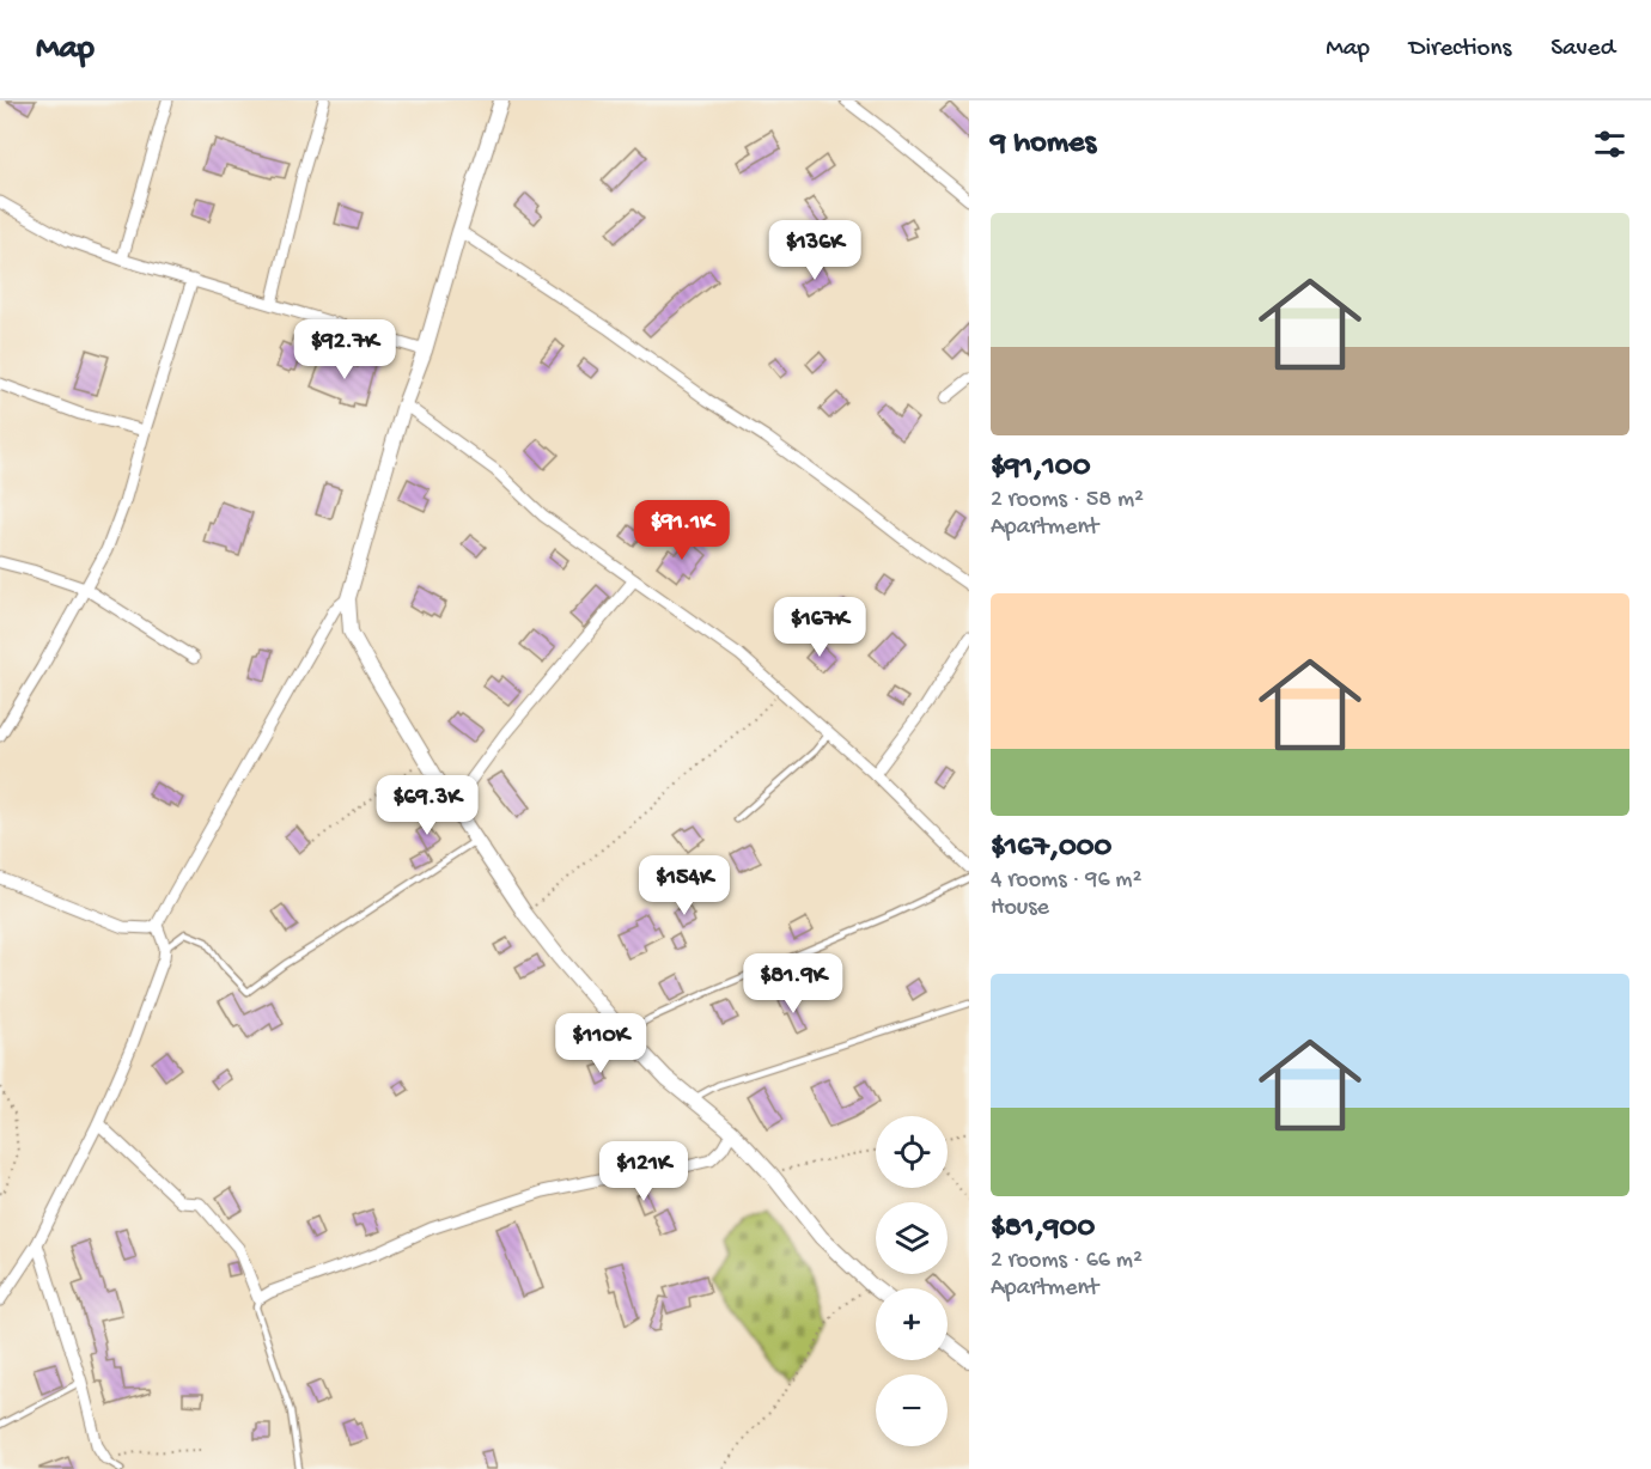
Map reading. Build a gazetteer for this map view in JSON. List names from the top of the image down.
{
  "page": {
    "header": "Map",
    "nav": ["Map", "Directions", "Saved"],
    "heading": "9 homes",
    "list": [
      {
        "name": "$91,100",
        "note": "2 rooms · 58 m² · Apartment"
      },
      {
        "name": "$167,000",
        "note": "4 rooms · 96 m² · House"
      },
      {
        "name": "$81,900",
        "note": "2 rooms · 66 m² · Apartment"
      }
    ],
    "price": [
      "$136K",
      "$92.7K",
      "$91.1K",
      "$167K",
      "$69.3K",
      "$154K",
      "$81.9K",
      "$110K",
      "$121K"
    ],
    "map_buttons": ["+", "−"]
  }
}
